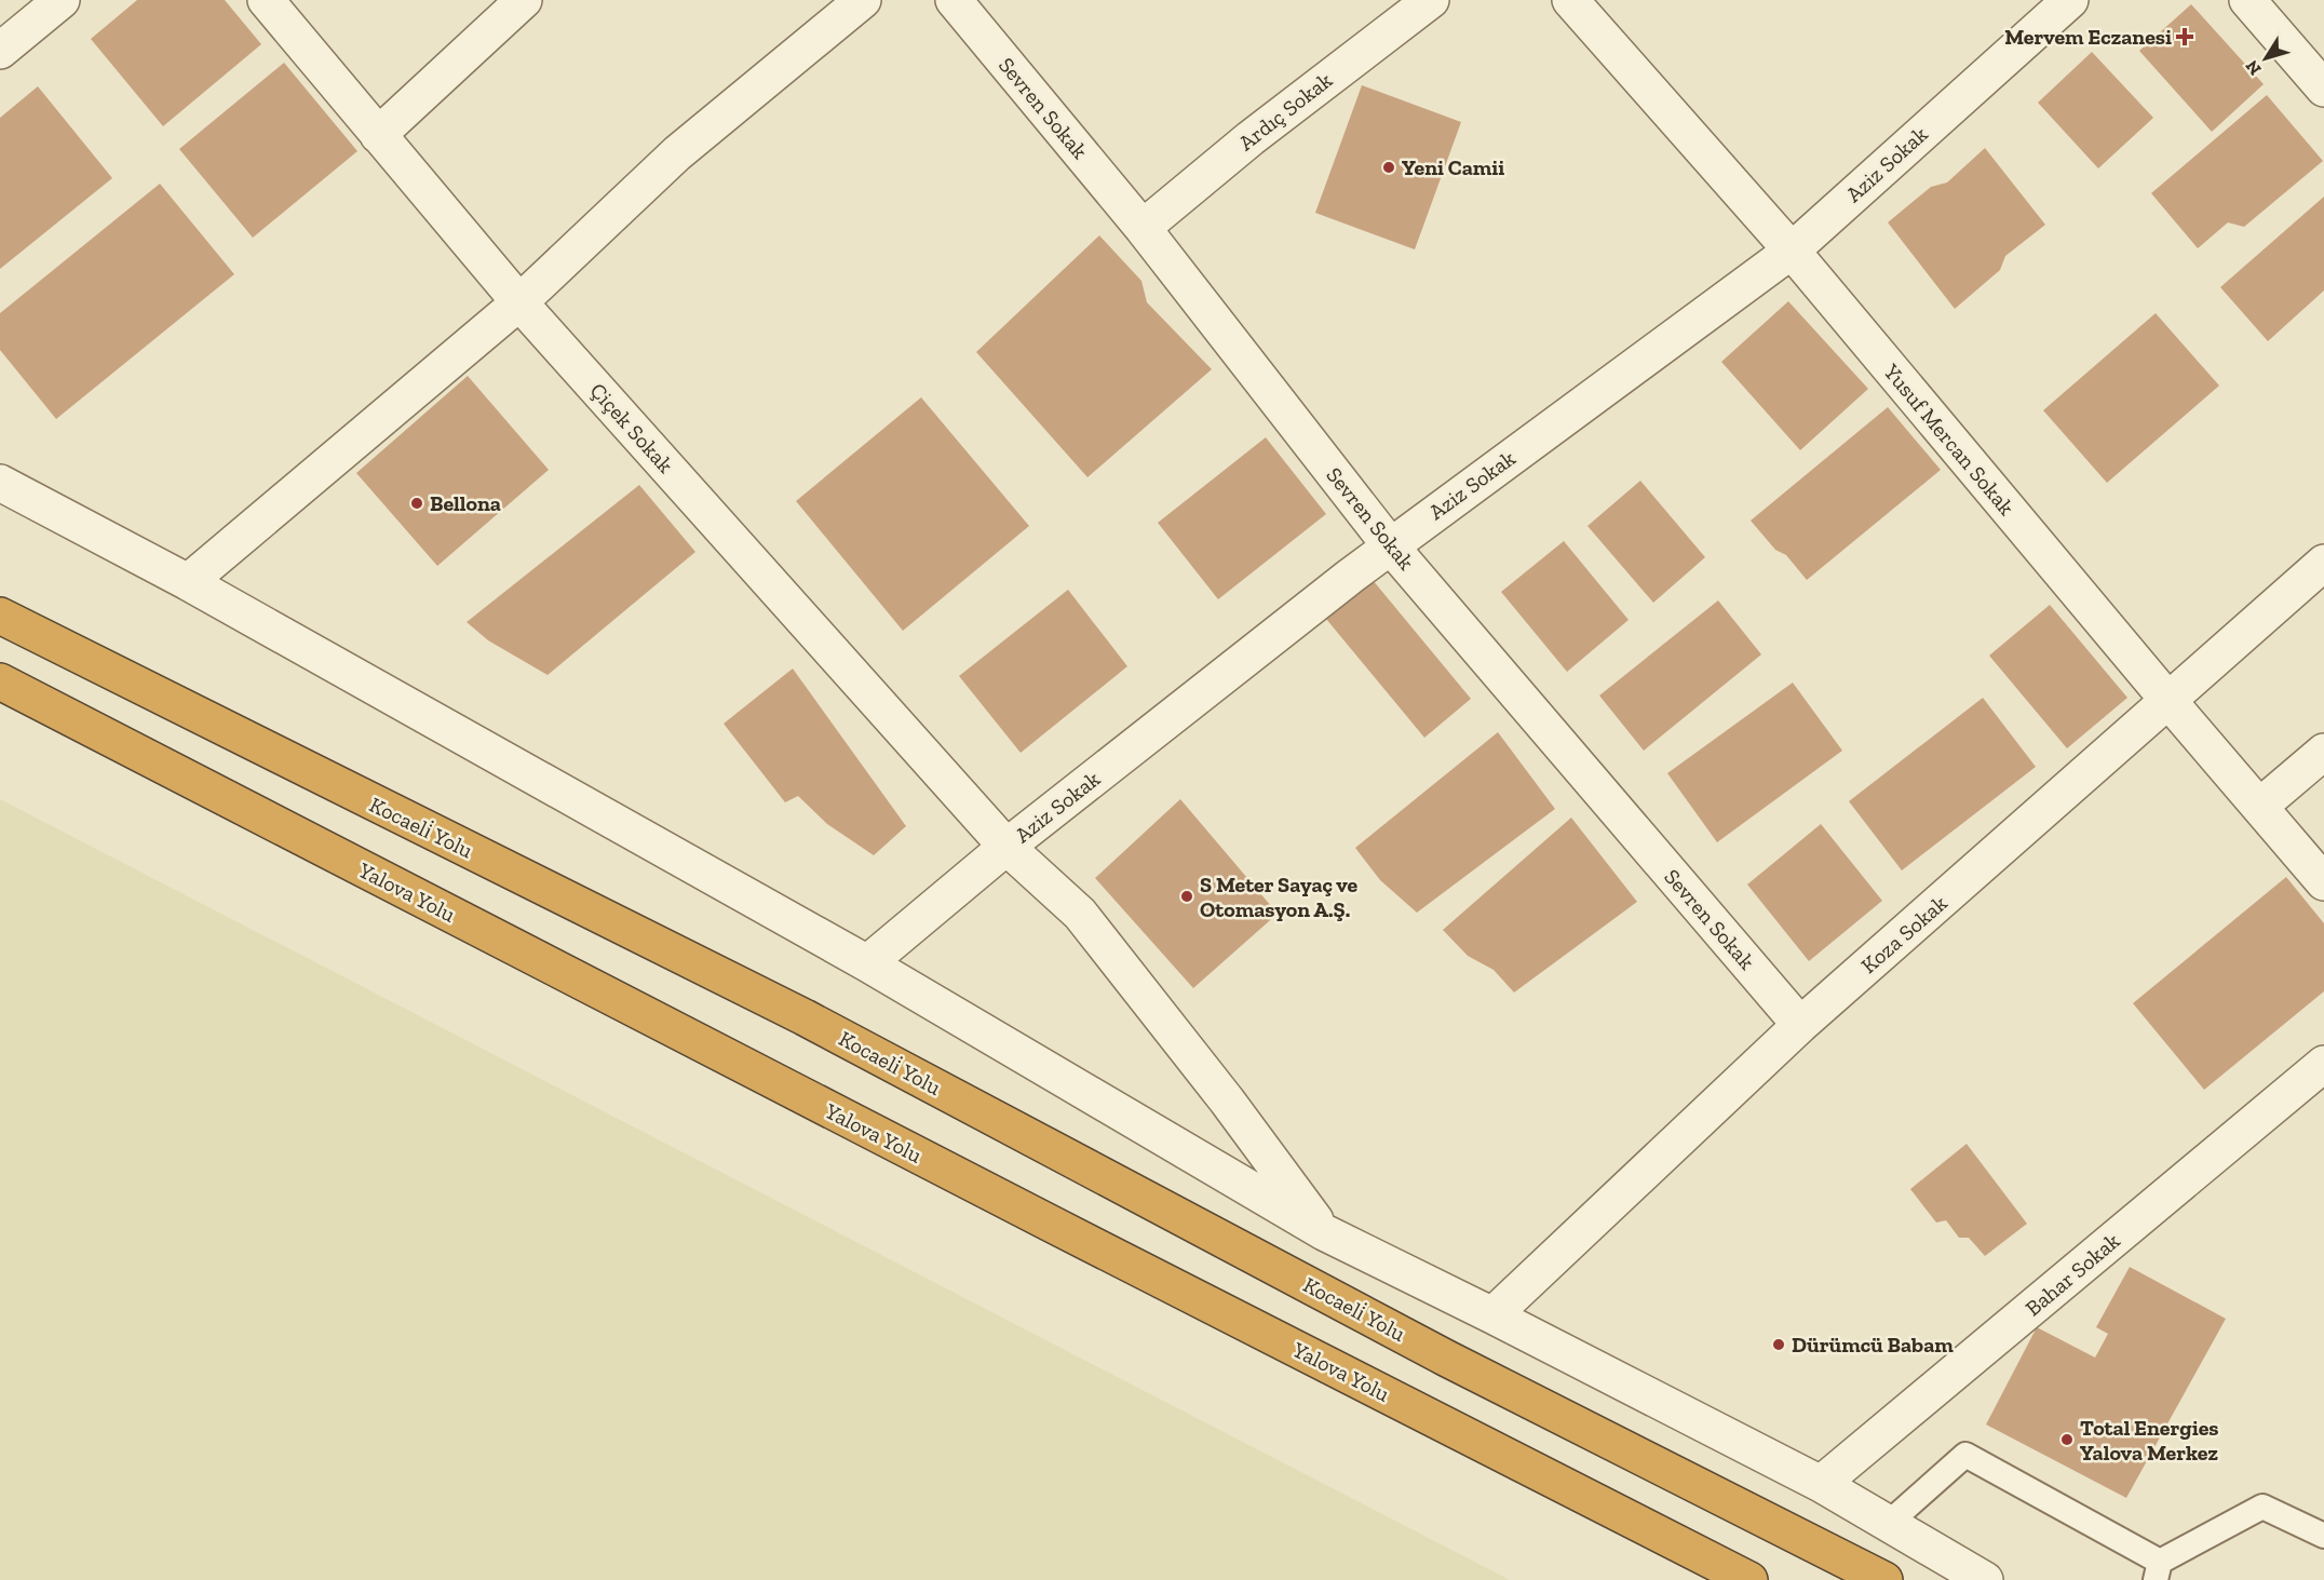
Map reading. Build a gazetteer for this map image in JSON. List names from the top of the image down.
{
  "streets": {
    "highway": ["Kocaeli̇ Yolu", "Yalova Yolu"],
    "street": [
      "Sevren Sokak",
      "Ardıç Sokak",
      "Aziz Sokak",
      "Çiçek Sokak",
      "Yusuf Mercan Sokak",
      "Koza Sokak",
      "Bahar Sokak"
    ]
  },
  "crossings": [
    ["Sevren Sokak", "Ardıç Sokak"],
    ["Sevren Sokak", "Aziz Sokak"],
    ["Sevren Sokak", "Koza Sokak"],
    ["Aziz Sokak", "Çiçek Sokak"],
    ["Aziz Sokak", "Yusuf Mercan Sokak"],
    ["Yusuf Mercan Sokak", "Koza Sokak"]
  ],
  "places": {
    "health": ["Mervem Eczanesi"],
    "other": [
      "Yeni Camii",
      "Bellona",
      "S Meter Sayaç ve Otomasyon A.Ş.",
      "Dürümcü Babam",
      "Total Energies Yalova Merkez"
    ]
  },
  "north": "bottom left"
}
